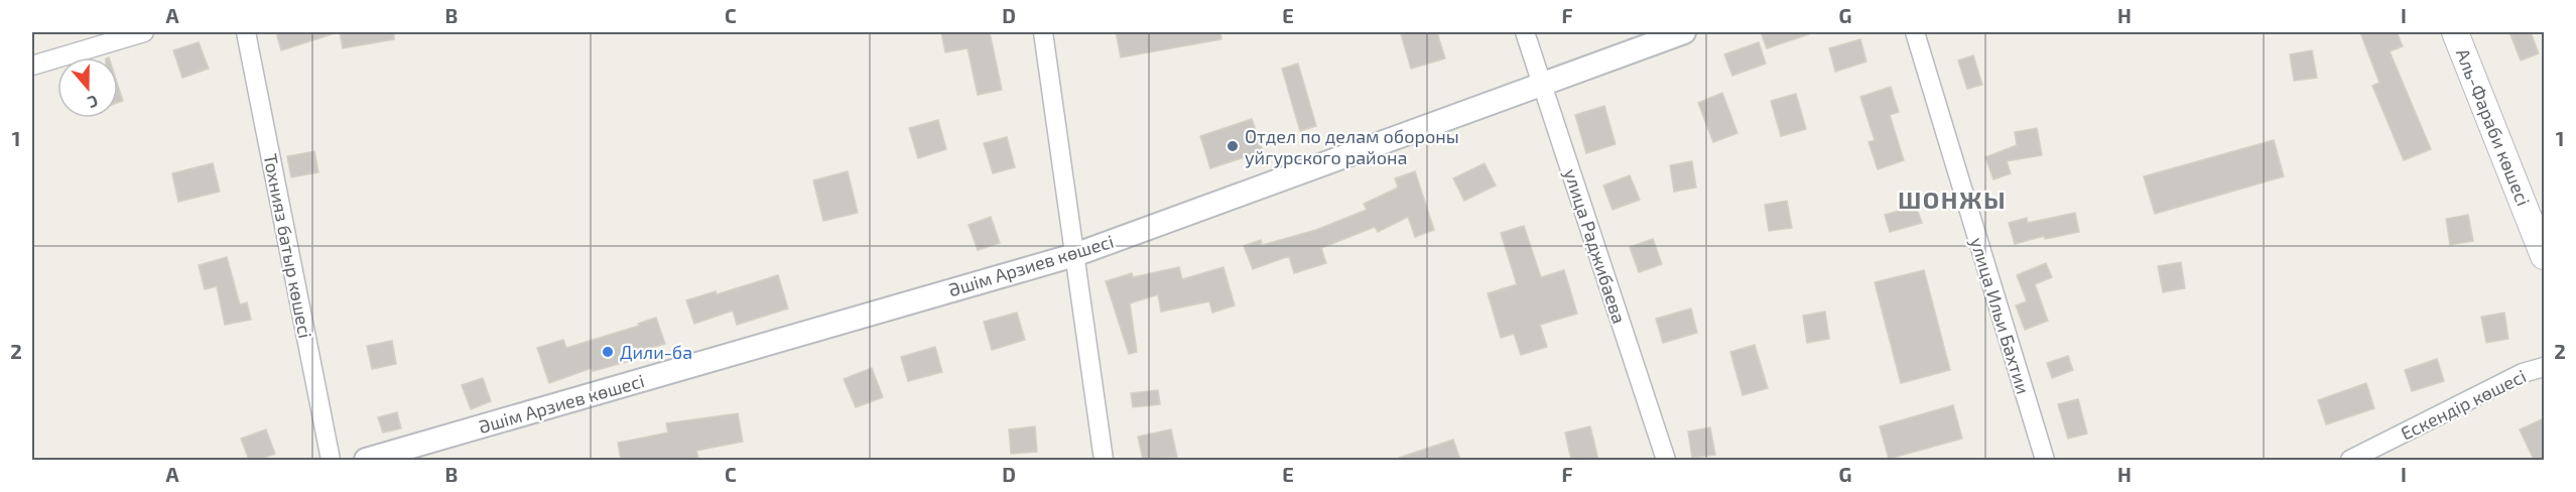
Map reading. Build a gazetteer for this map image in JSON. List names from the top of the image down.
{
  "streets": {
    "main road": ["Аль-Фараби көшесі"],
    "street": [
      "Тохнияз батыр көшесі",
      "улица Раджибаева",
      "Әшім Арзиев көшесі",
      "улица Ильи Бахтии",
      "Ескендір көшесі"
    ]
  },
  "crossings": [
    ["улица Раджибаева", "Әшім Арзиев көшесі"]
  ],
  "districts": ["ШОНЖЫ"],
  "places": ["Отдел по делам обороны уйгурского района", "Дили-ба"],
  "north": "bottom",
  "grid": {
    "columns": [
      "A",
      "B",
      "C",
      "D",
      "E",
      "F",
      "G",
      "H",
      "I"
    ],
    "rows": ["1", "2"]
  }
}
